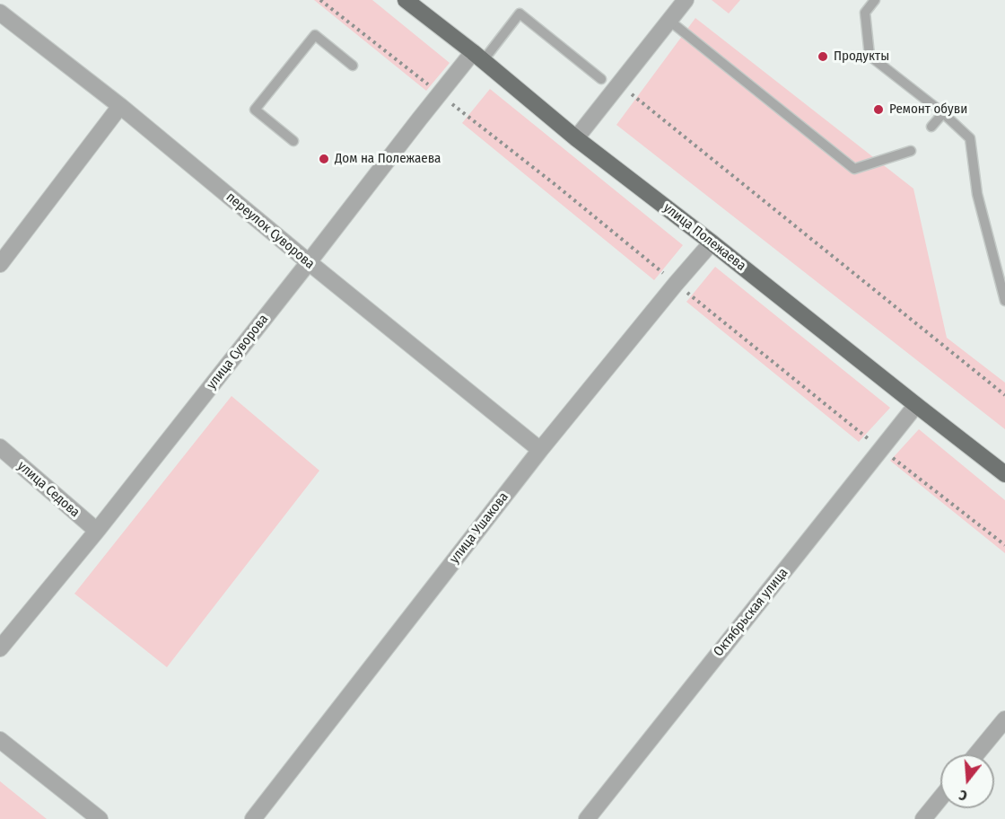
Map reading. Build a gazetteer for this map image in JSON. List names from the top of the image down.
{
  "streets": {
    "main road": ["улица Полежаева"],
    "street": [
      "переулок Суворова",
      "улица Суворова",
      "улица Седова",
      "улица Ушакова",
      "Октябрьская улица"
    ]
  },
  "crossings": [
    ["переулок Суворова", "улица Суворова"],
    ["переулок Суворова", "улица Ушакова"],
    ["улица Полежаева", "улица Суворова"],
    ["улица Полежаева", "улица Ушакова"],
    ["улица Полежаева", "Октябрьская улица"],
    ["улица Суворова", "улица Седова"]
  ],
  "places": ["Продукты", "Ремонт обуви", "Дом на Полежаева"],
  "north": "bottom"
}
